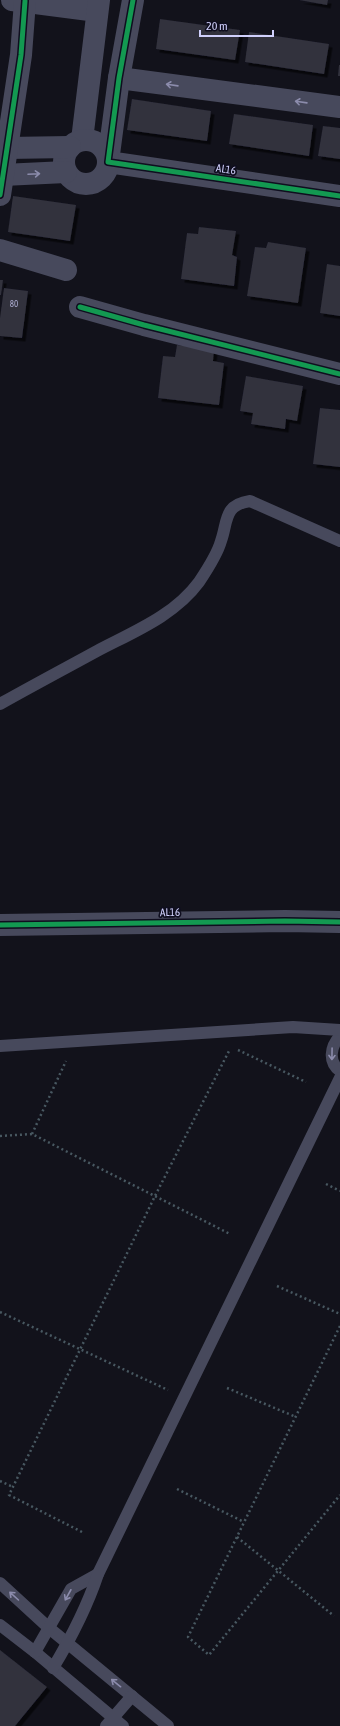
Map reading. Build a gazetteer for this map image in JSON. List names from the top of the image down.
{
  "streets": {
    "street": ["AL16"]
  },
  "house_numbers": ["80"],
  "scale_bar": "20 m"
}
